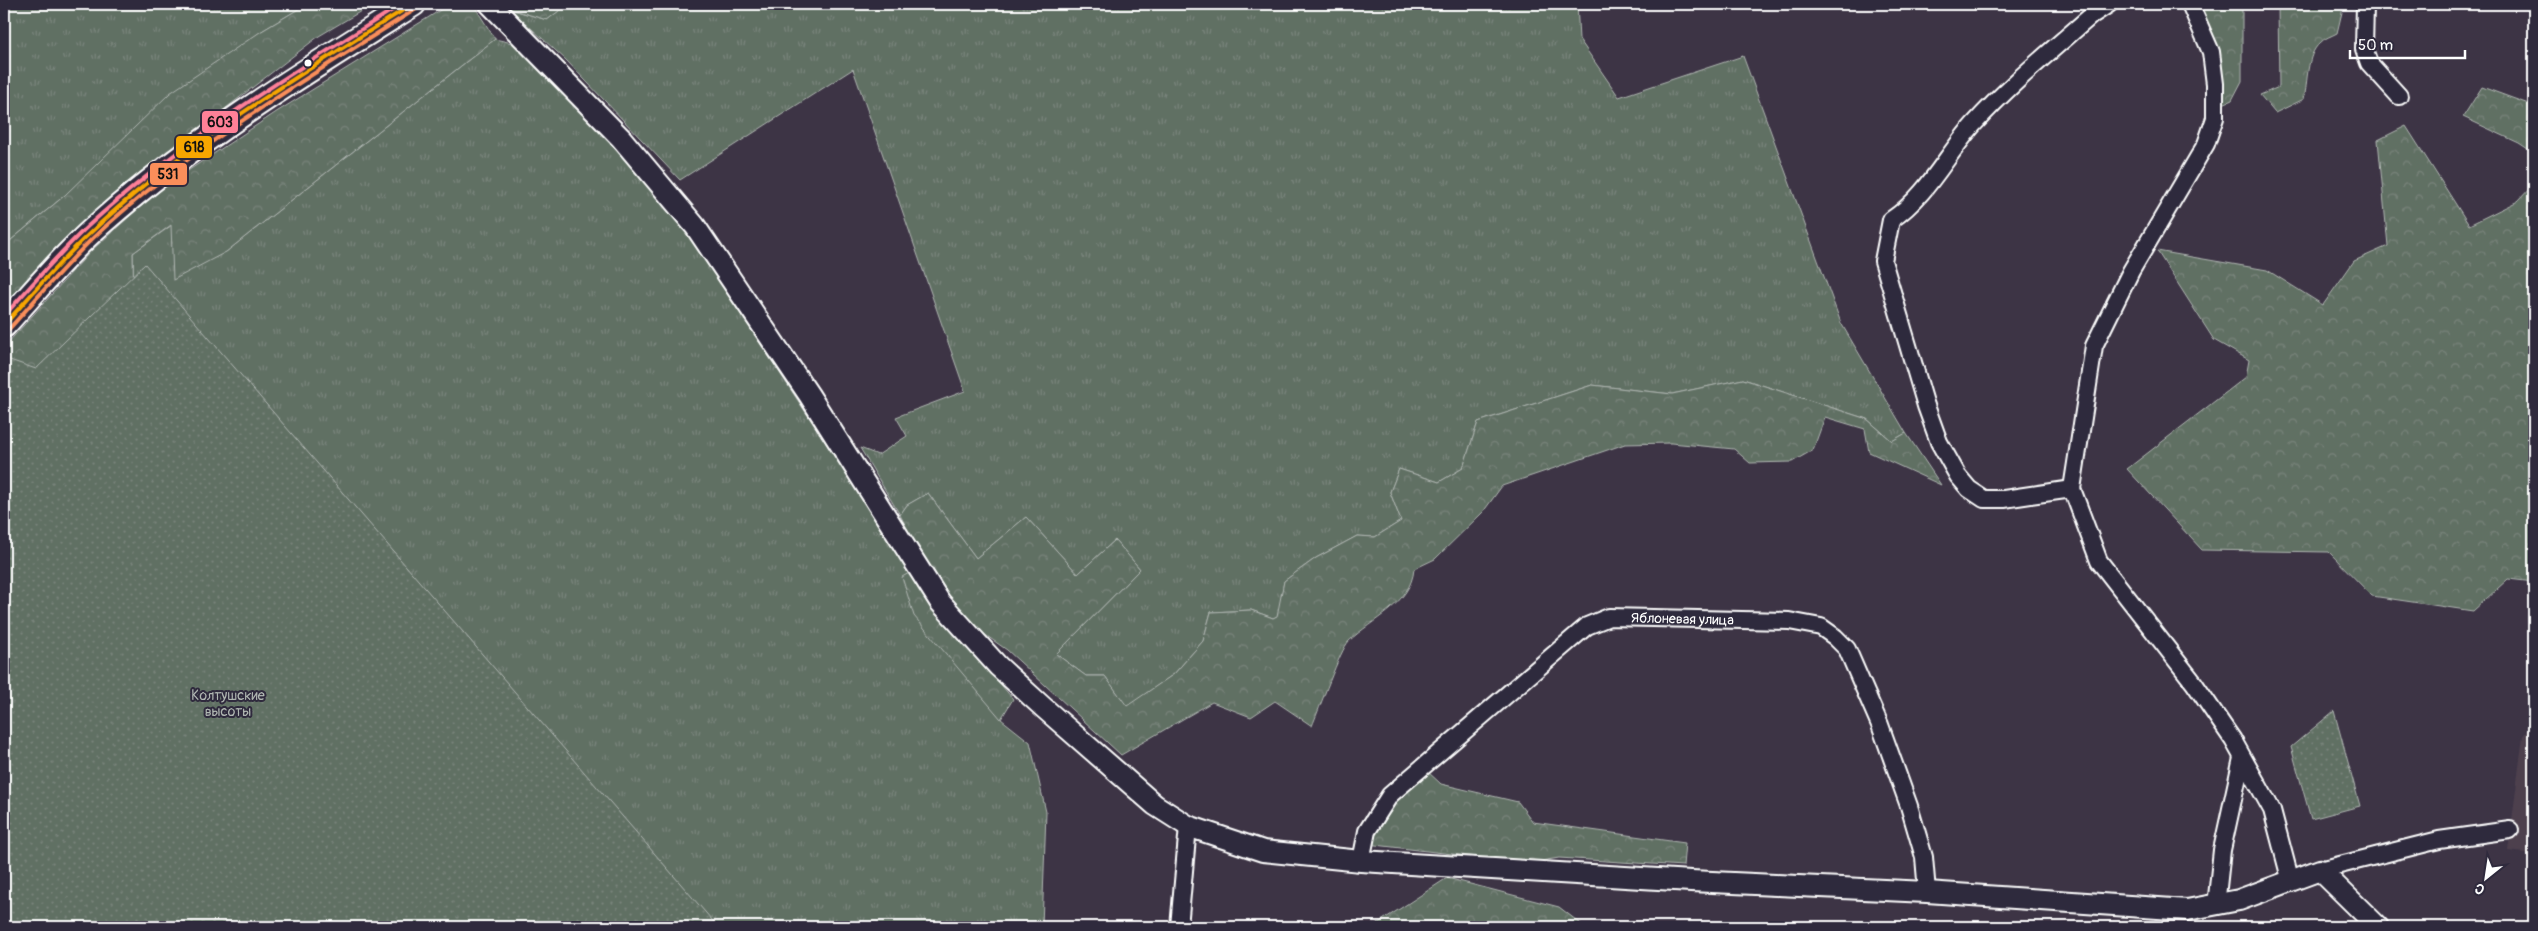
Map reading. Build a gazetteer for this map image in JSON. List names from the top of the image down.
{
  "streets": {
    "street": ["Яблоневая улица"]
  },
  "parks": ["Колтушские высоты"],
  "lines": ["transit line 618", "transit line 603", "transit line 531"],
  "scale_bar": "50 m",
  "north": "bottom left"
}
